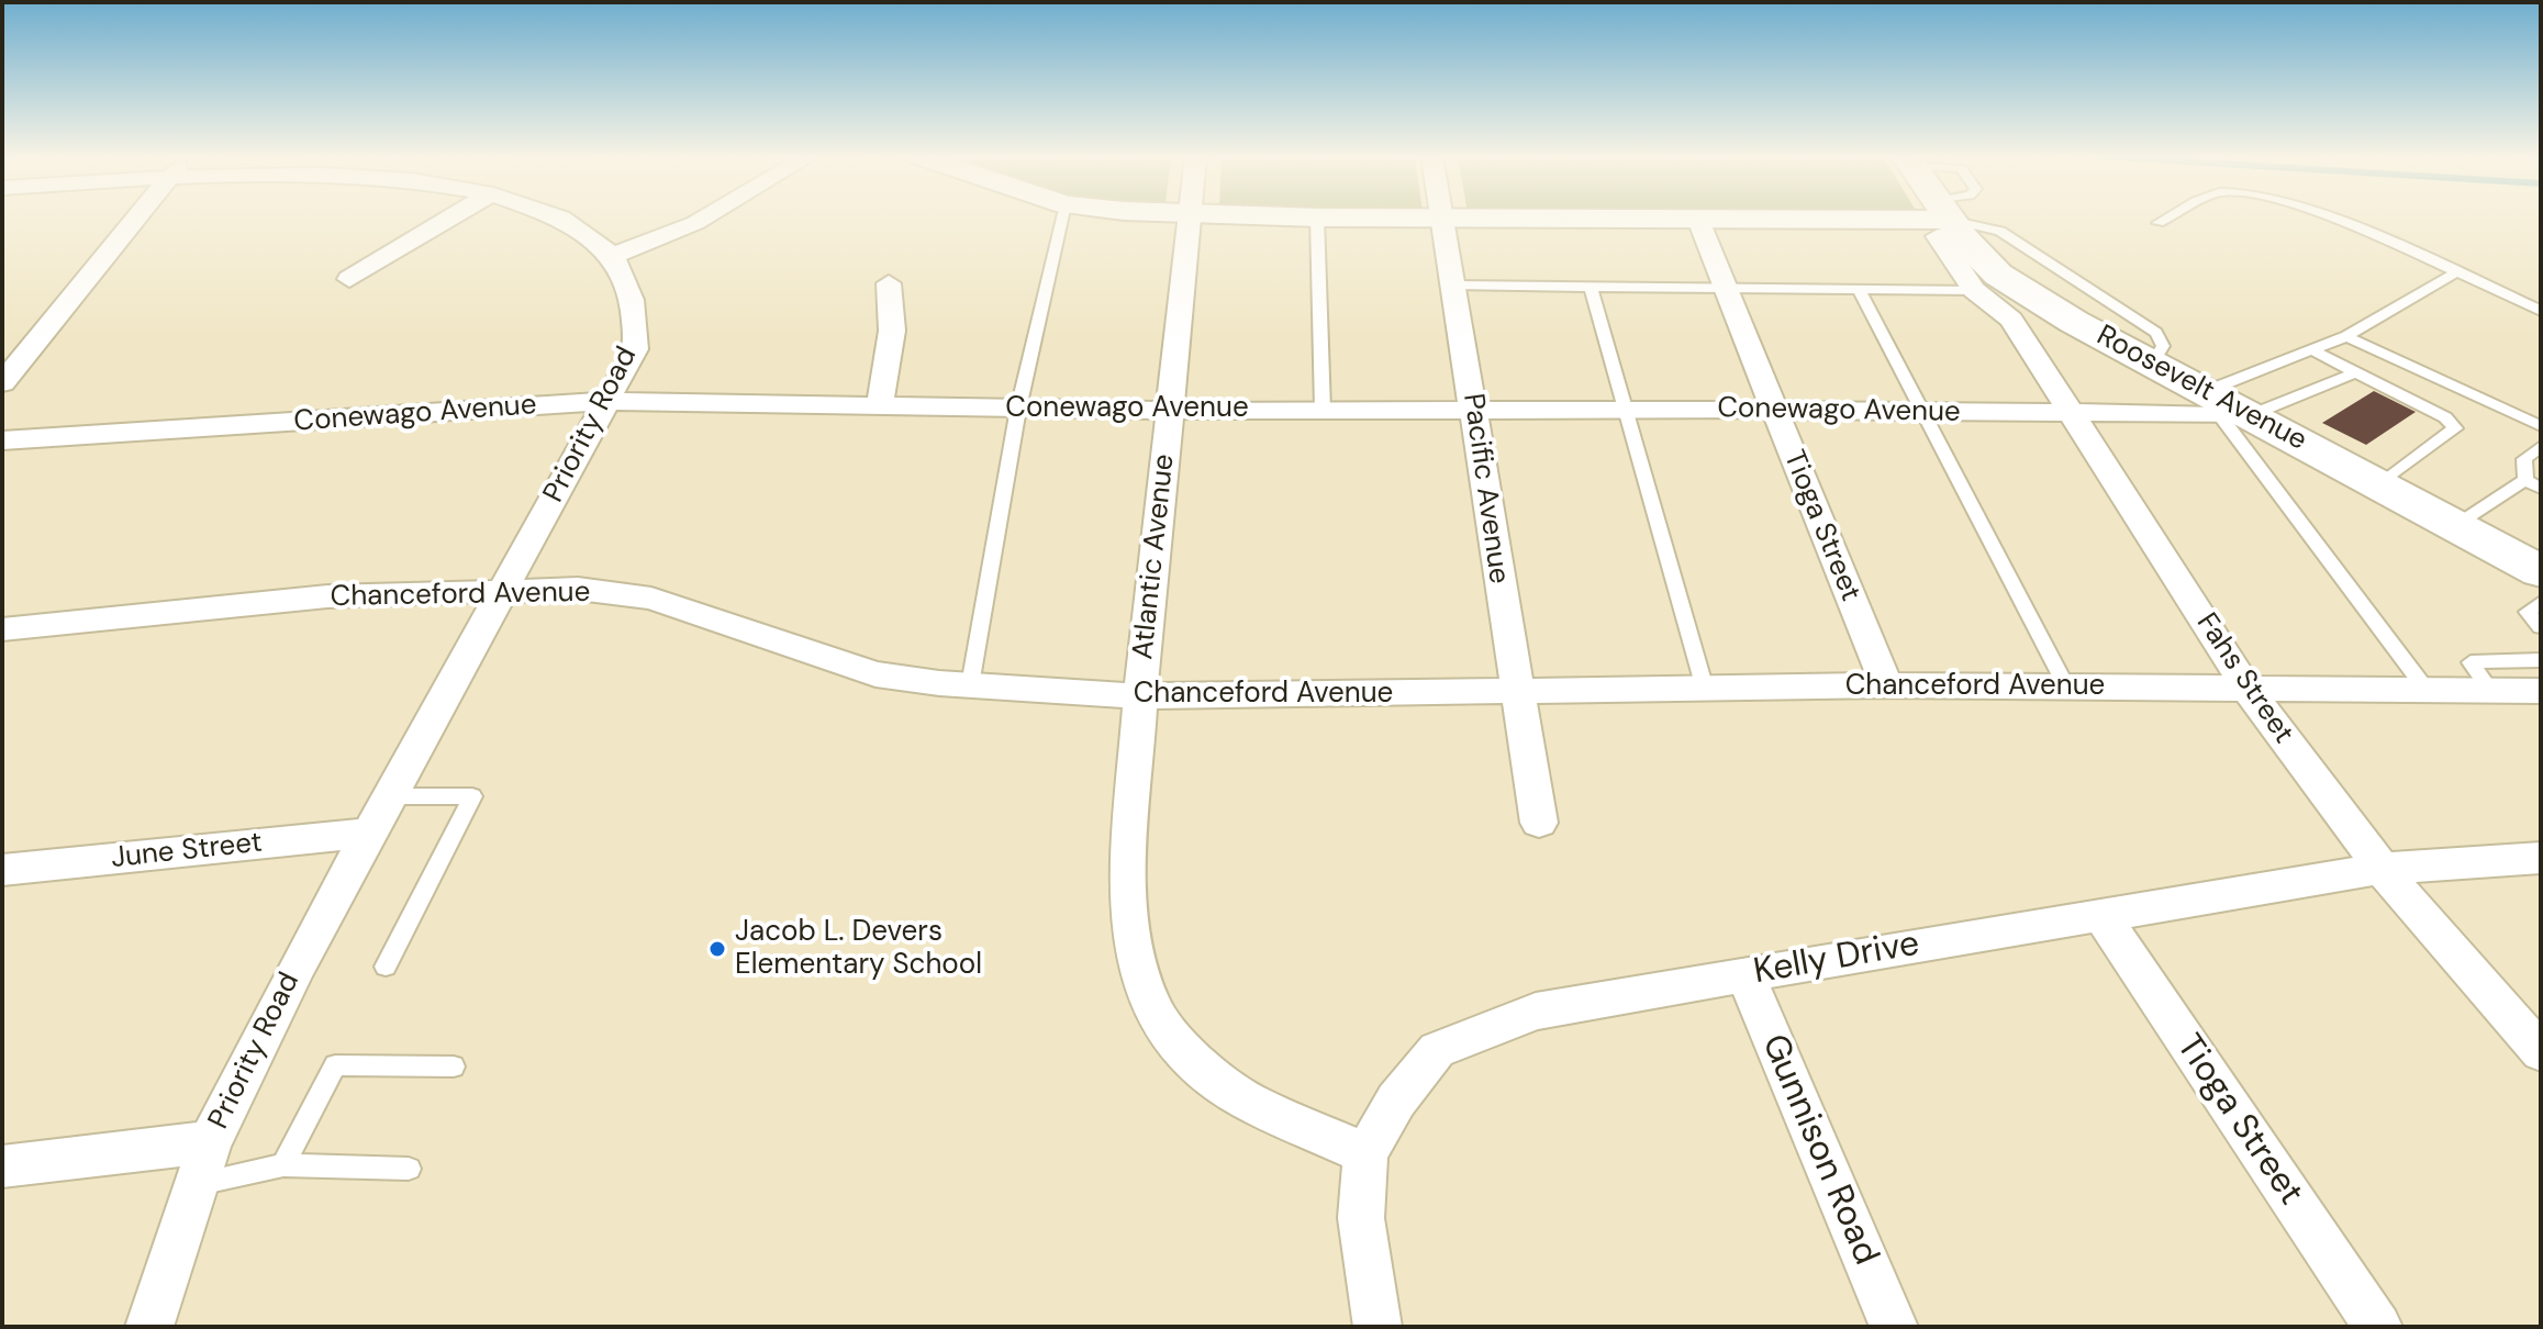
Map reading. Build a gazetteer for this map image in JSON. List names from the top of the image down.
{
  "streets": {
    "main road": ["Roosevelt Avenue"],
    "street": [
      "Conewago Avenue",
      "Priority Road",
      "Pacific Avenue",
      "Tioga Street",
      "Atlantic Avenue",
      "Chanceford Avenue",
      "Fahs Street",
      "June Street",
      "Kelly Drive",
      "Gunnison Road"
    ]
  },
  "crossings": [
    ["Roosevelt Avenue", "Conewago Avenue"],
    ["Roosevelt Avenue", "Fahs Street"],
    ["Conewago Avenue", "Priority Road"],
    ["Conewago Avenue", "Pacific Avenue"],
    ["Conewago Avenue", "Tioga Street"],
    ["Conewago Avenue", "Atlantic Avenue"],
    ["Conewago Avenue", "Fahs Street"],
    ["Priority Road", "Chanceford Avenue"],
    ["Priority Road", "June Street"],
    ["Pacific Avenue", "Chanceford Avenue"],
    ["Tioga Street", "Chanceford Avenue"],
    ["Tioga Street", "Kelly Drive"],
    ["Atlantic Avenue", "Chanceford Avenue"],
    ["Atlantic Avenue", "Kelly Drive"],
    ["Chanceford Avenue", "Fahs Street"],
    ["Fahs Street", "Kelly Drive"],
    ["Kelly Drive", "Gunnison Road"]
  ],
  "places": ["Jacob L. Devers Elementary School"]
}
